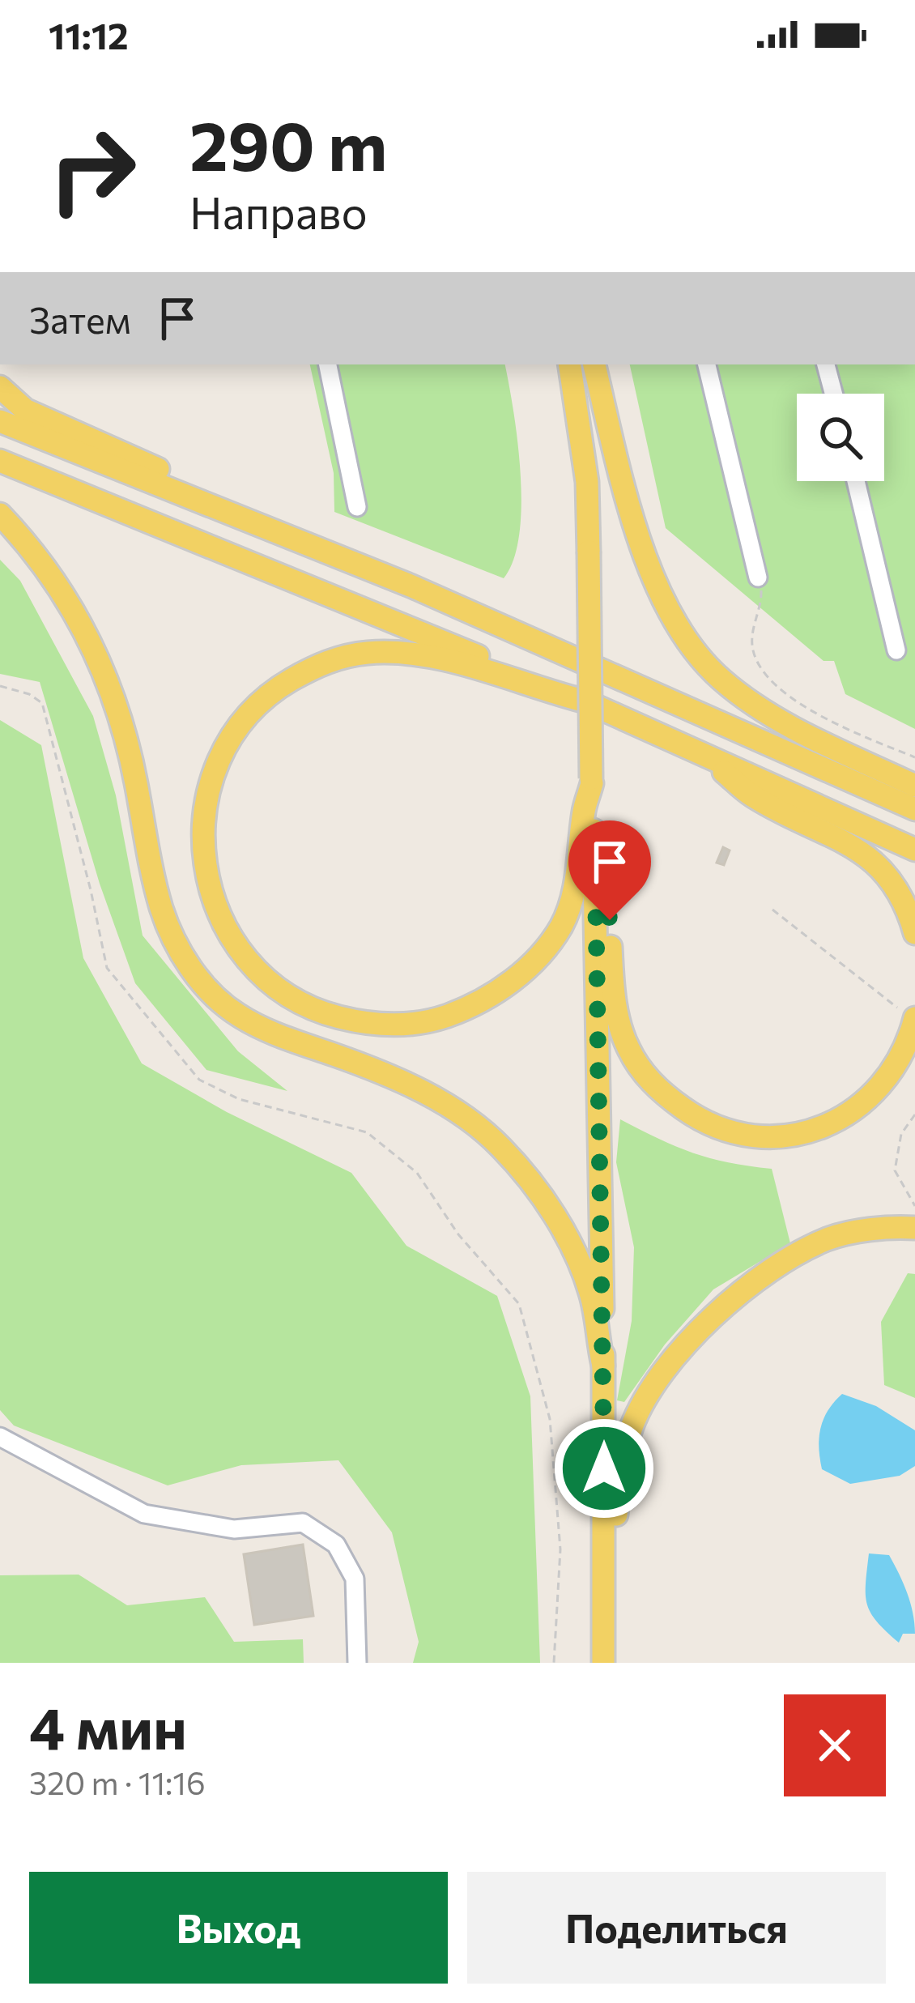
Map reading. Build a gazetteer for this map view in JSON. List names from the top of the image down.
{
  "page": {
    "status": "11:12",
    "turn": ["290 m", "Направо"],
    "then": "Затем",
    "heading": ["4 мин", "320 m · 11:16"],
    "buttons": ["Выход", "Поделиться"]
  }
}
